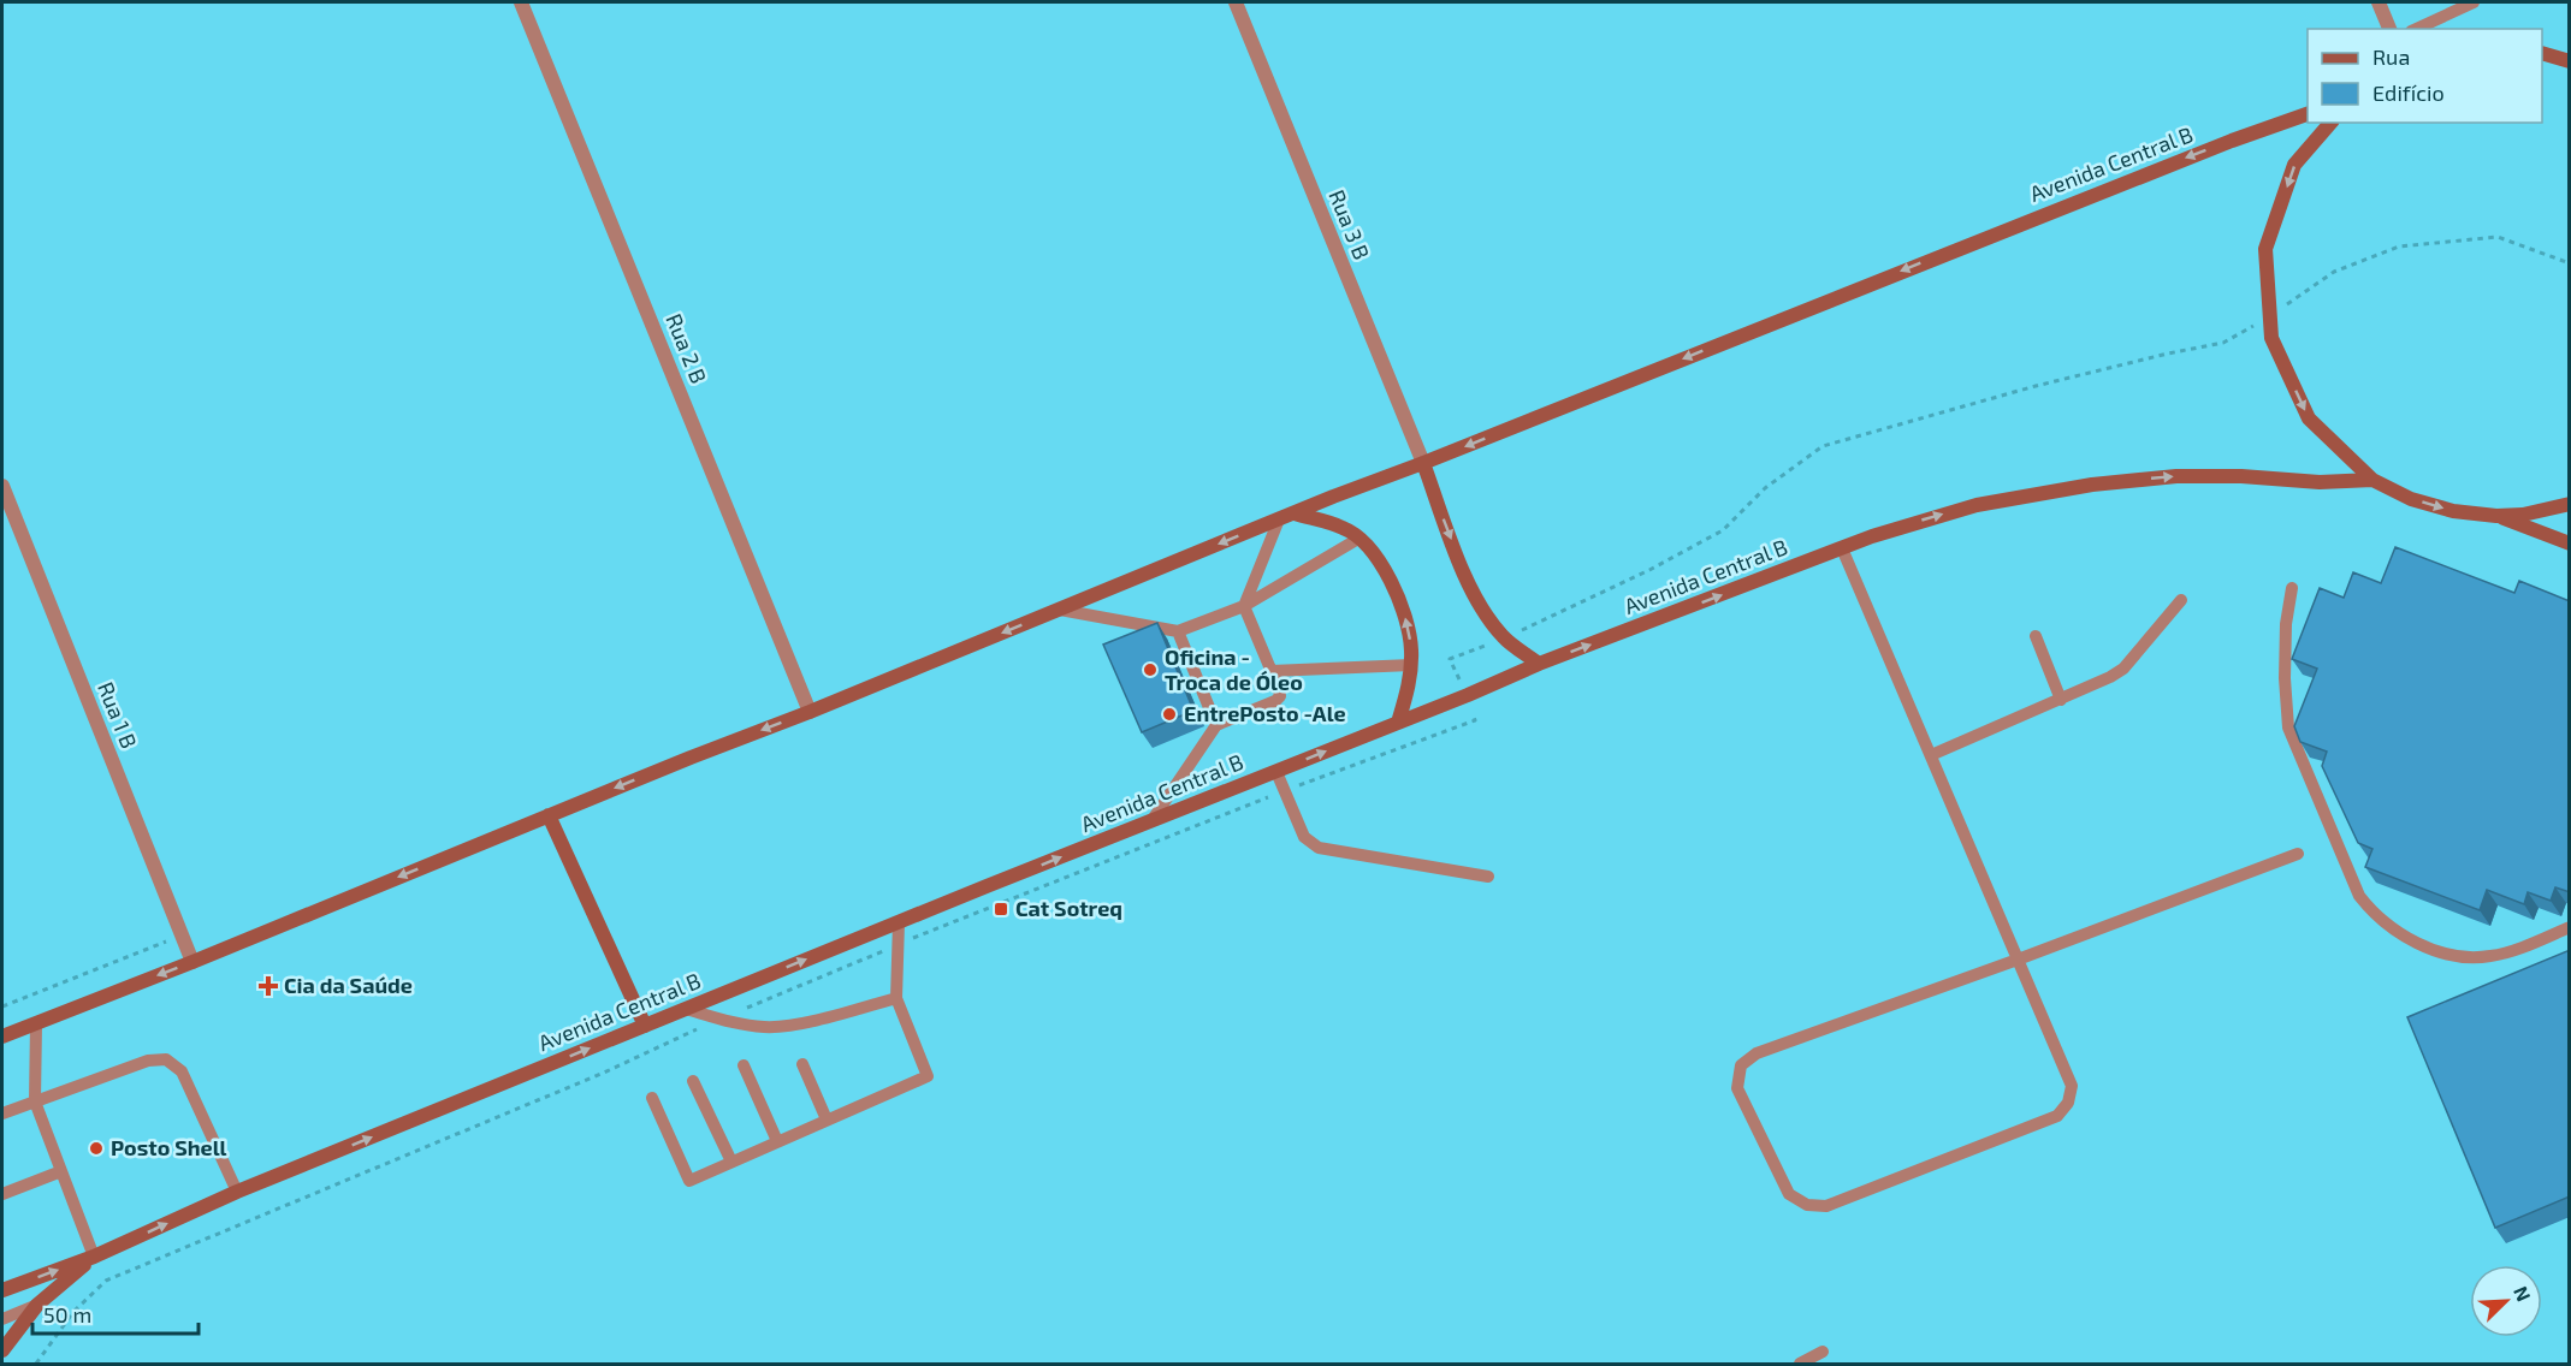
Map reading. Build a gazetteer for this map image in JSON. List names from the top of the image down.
{
  "streets": {
    "main road": ["Avenida Central B"],
    "street": ["Rua 3 B", "Rua 2 B", "Rua 1 B"]
  },
  "crossings": [
    ["Avenida Central B", "Rua 3 B"],
    ["Avenida Central B", "Rua 2 B"],
    ["Avenida Central B", "Rua 1 B"]
  ],
  "places": {
    "other": ["Oficina - Troca de Óleo", "EntrePosto -Ale", "Posto Shell"],
    "transit": ["Cat Sotreq"],
    "health": ["Cia da Saúde"]
  },
  "legend": ["Rua", "Edifício"],
  "scale_bar": "50 m",
  "north": "top right"
}
